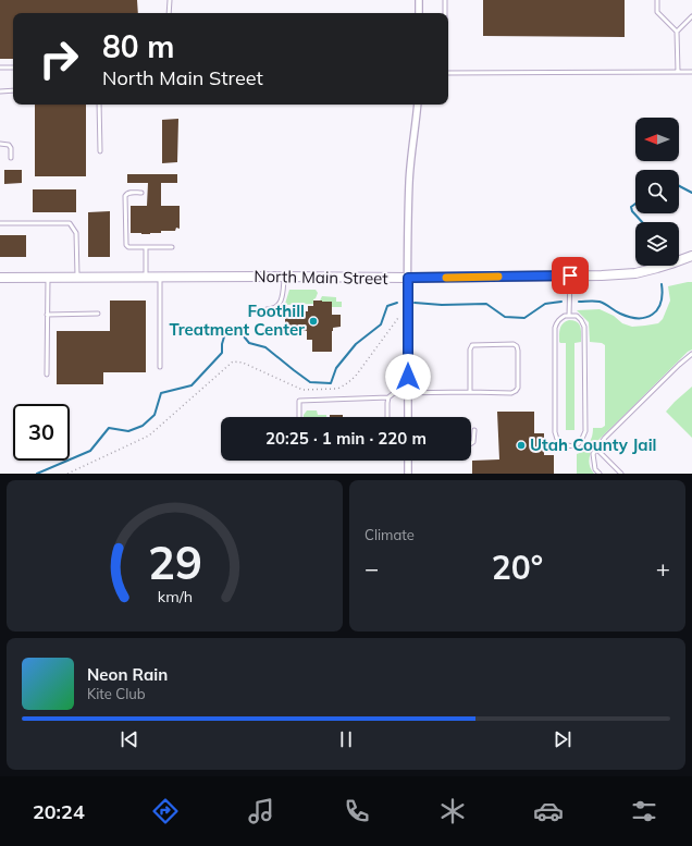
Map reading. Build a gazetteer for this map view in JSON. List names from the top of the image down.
{
  "streets": {
    "street": ["North Main Street"]
  },
  "places": ["Foothill Treatment Center", "Utah County Jail"],
  "north": "left",
  "page": {
    "turn": ["80 m", "North Main Street"],
    "limit": "30",
    "trip": "20:25 · 1 min · 220 m",
    "tile": "Climate",
    "heat": ["−", "20°", "+"],
    "song": ["Neon Rain", "Kite Club"],
    "tabs": "20:24",
    "gauge": ["29", "km/h"]
  }
}
